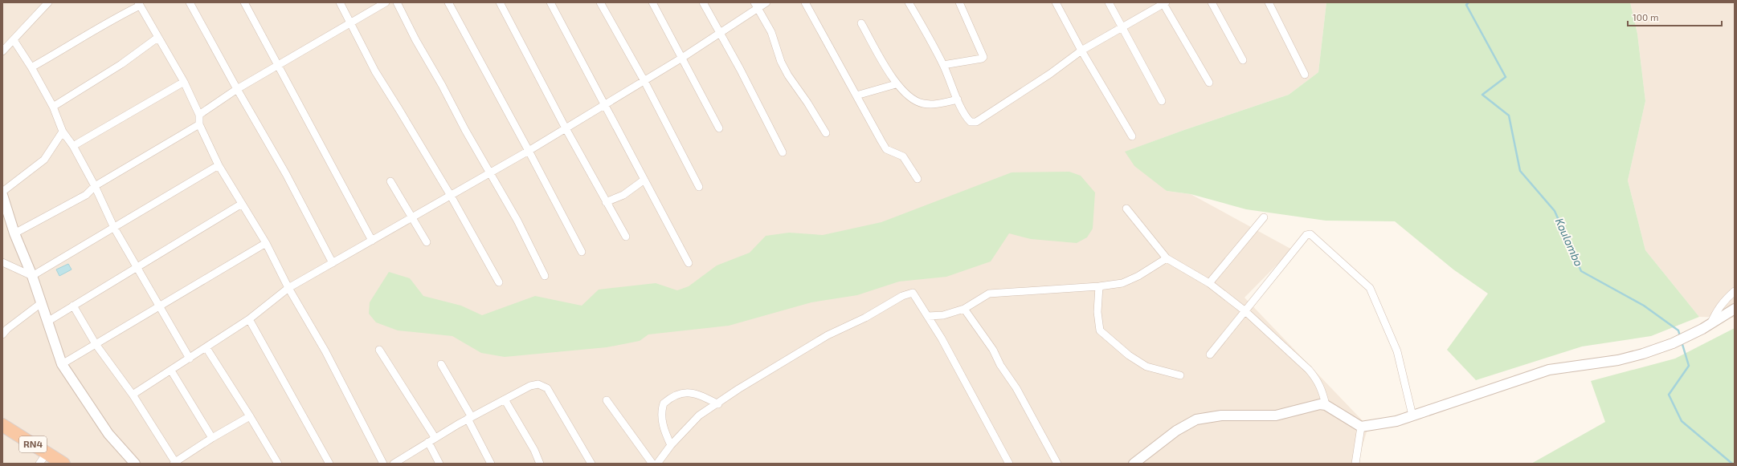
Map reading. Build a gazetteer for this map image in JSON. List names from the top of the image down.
{
  "streets": {
    "highway": ["RN4"]
  },
  "water": ["Koulombo"],
  "scale_bar": "100 m"
}
